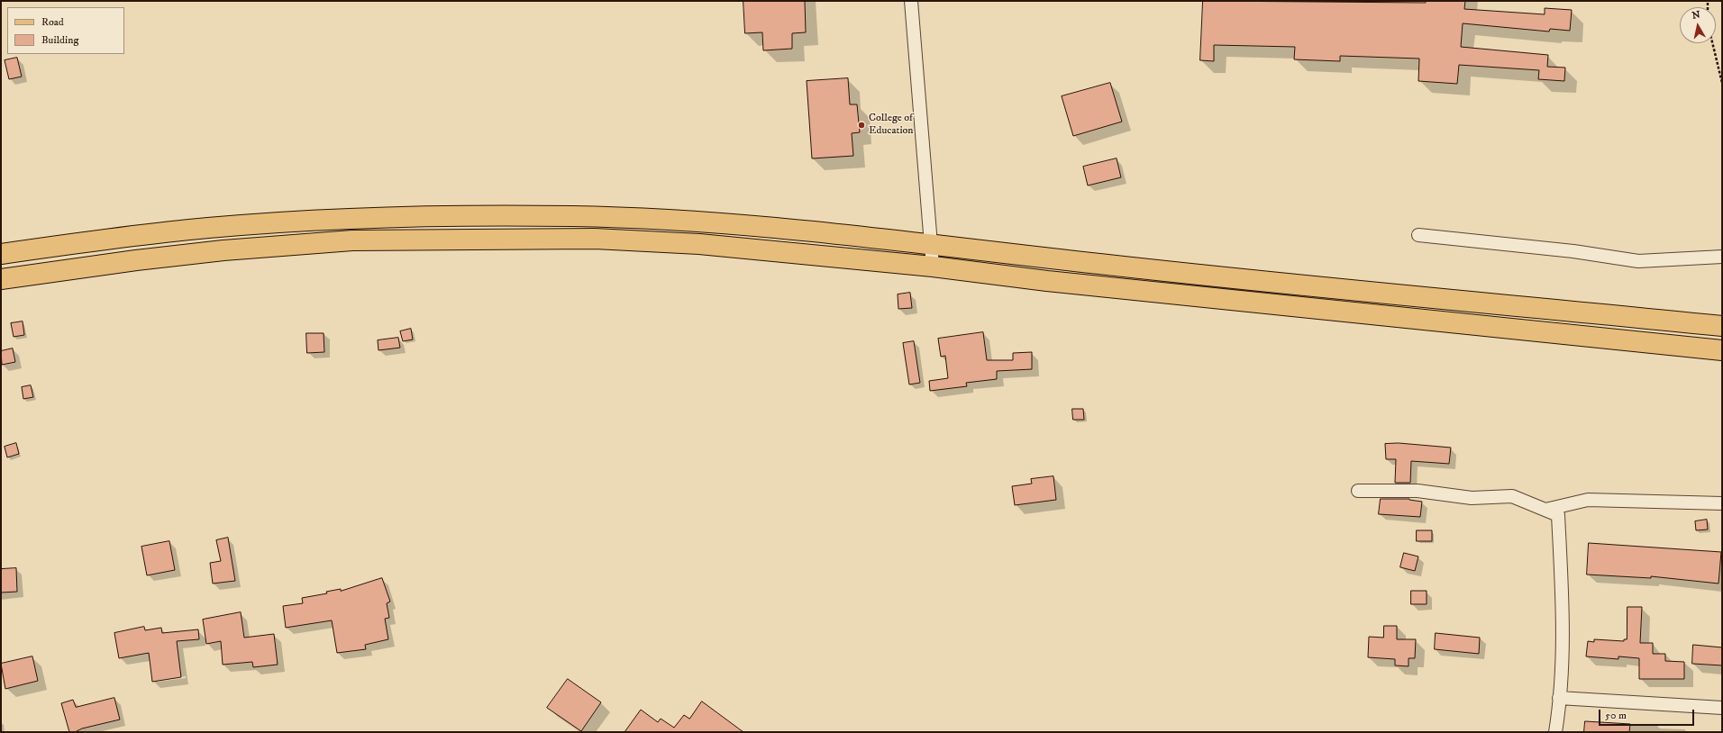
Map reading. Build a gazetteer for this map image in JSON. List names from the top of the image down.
{
  "places": ["College of Education"],
  "legend": ["Road", "Building"],
  "scale_bar": "50 m",
  "north": "top"
}
